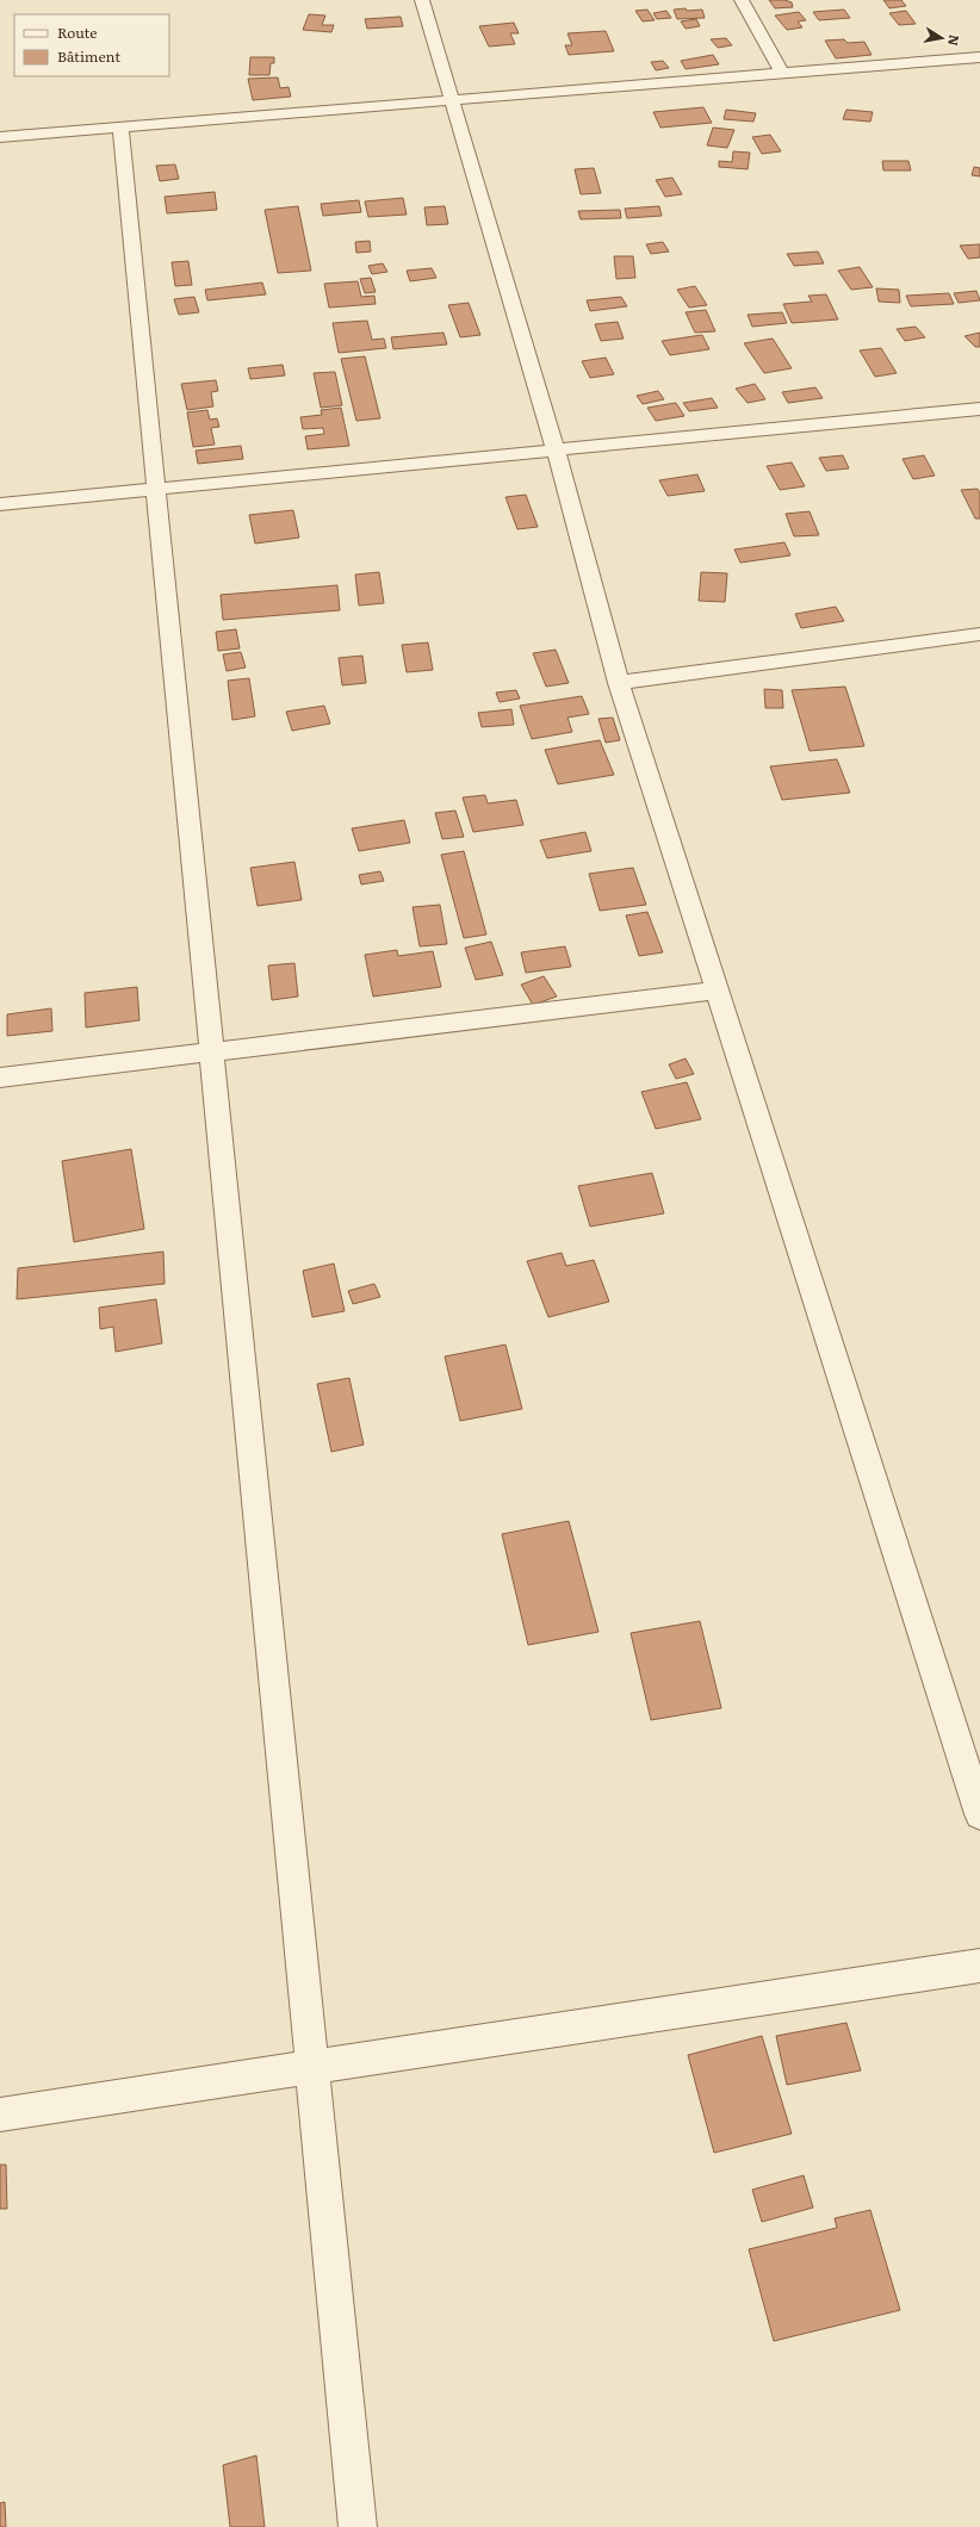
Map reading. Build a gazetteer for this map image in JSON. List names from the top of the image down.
{
  "legend": ["Route", "Bâtiment"],
  "north": "right"
}
